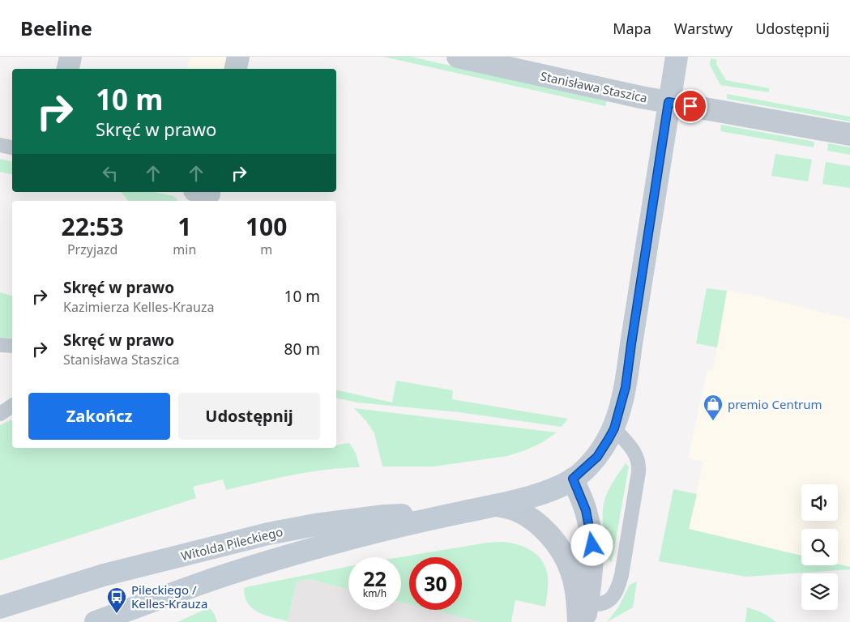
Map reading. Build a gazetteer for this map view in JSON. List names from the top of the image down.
{
  "streets": {
    "street": ["Stanisława Staszica", "Witolda Pileckiego"]
  },
  "crossings": [
    ["Stanisława Staszica", "Witolda Pileckiego"]
  ],
  "places": {
    "shop": ["premio Centrum"],
    "bus stop": ["Pileckiego / Kelles-Krauza"]
  },
  "page": {
    "header": "Beeline",
    "nav": ["Mapa", "Warstwy", "Udostępnij"],
    "turn": ["10 m", "Skręć w prawo"],
    "eta": [
      "22:53",
      "Przyjazd",
      "1",
      "min",
      "100",
      "m"
    ],
    "list": [
      {
        "name": "Skręć w prawo",
        "note": "Kazimierza Kelles-Krauza",
        "value": "10 m"
      },
      {
        "name": "Skręć w prawo",
        "note": "Stanisława Staszica",
        "value": "80 m"
      }
    ],
    "buttons": ["Zakończ", "Udostępnij"],
    "speed": "22 km/h",
    "limit": "30"
  }
}
